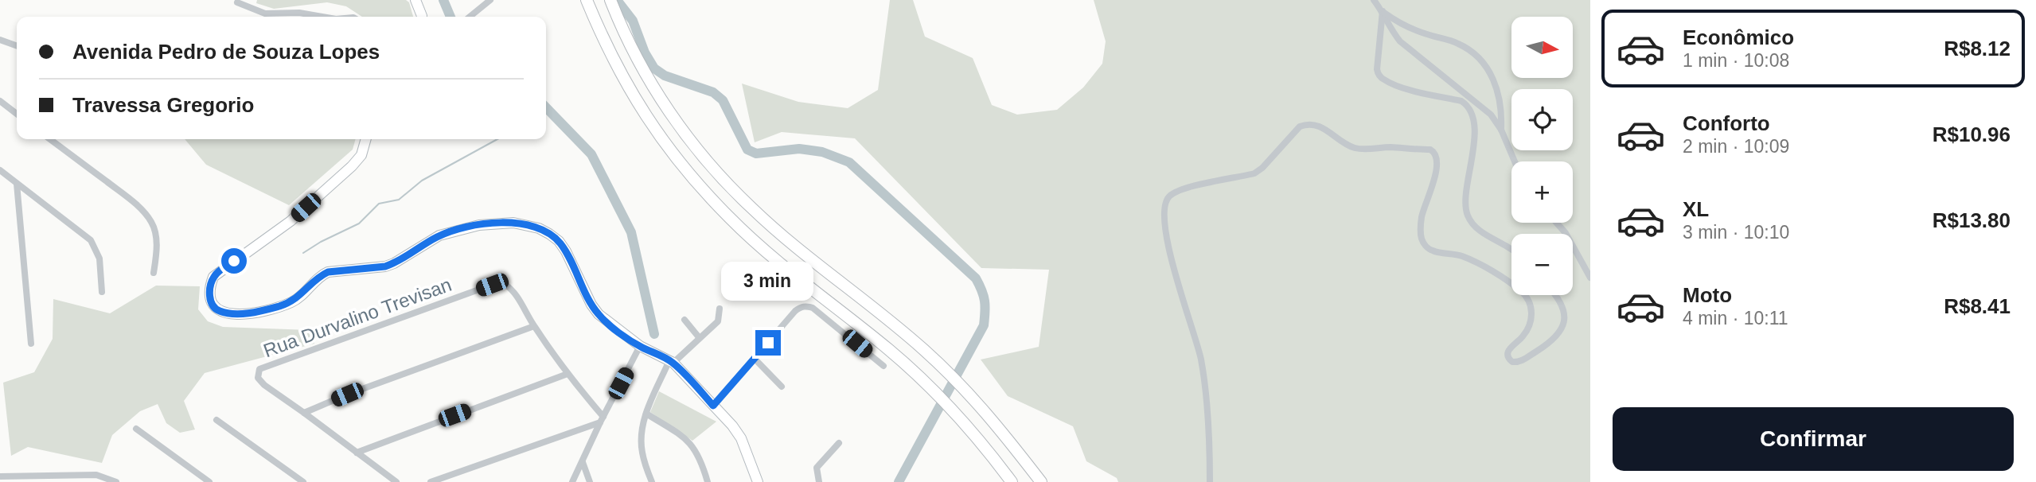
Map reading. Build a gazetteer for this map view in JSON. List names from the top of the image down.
{
  "streets": {
    "street": ["Rua Durvalino Trevisan"]
  },
  "north": "right",
  "page": {
    "list": [
      {
        "name": "Econômico",
        "note": "1 min · 10:08",
        "value": "R$8.12"
      },
      {
        "name": "Conforto",
        "note": "2 min · 10:09",
        "value": "R$10.96"
      },
      {
        "name": "XL",
        "note": "3 min · 10:10",
        "value": "R$13.80"
      },
      {
        "name": "Moto",
        "note": "4 min · 10:11",
        "value": "R$8.41"
      }
    ],
    "map_buttons": ["+", "−"],
    "banner": ["Avenida Pedro de Souza Lopes", "Travessa Gregorio"],
    "bubble": "3 min",
    "buttons": "Confirmar"
  }
}
